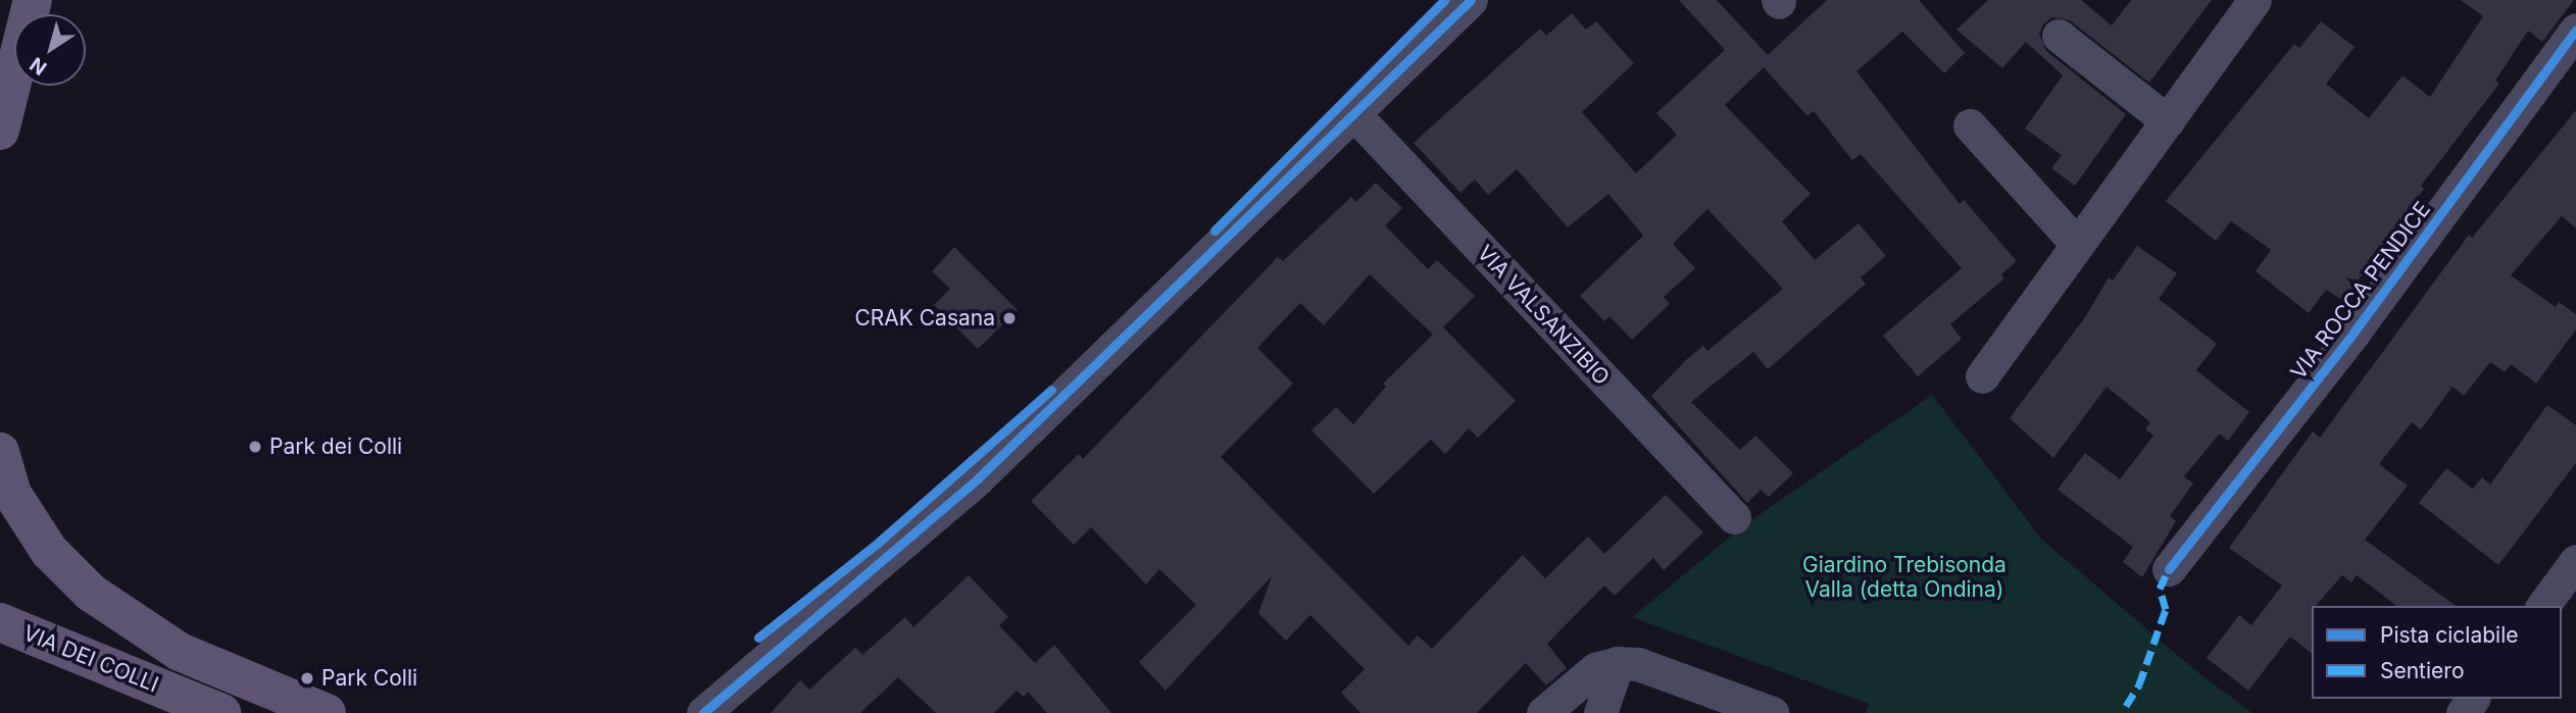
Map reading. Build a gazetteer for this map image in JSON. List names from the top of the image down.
{
  "streets": {
    "main road": ["VIA DEI COLLI"],
    "street": ["VIA ROCCA PENDICE", "VIA VALSANZIBIO"]
  },
  "parks": ["Giardino Trebisonda Valla (detta Ondina)"],
  "places": ["CRAK Casana", "Park dei Colli", "Park Colli"],
  "legend": ["Pista ciclabile", "Sentiero"],
  "north": "bottom left"
}
